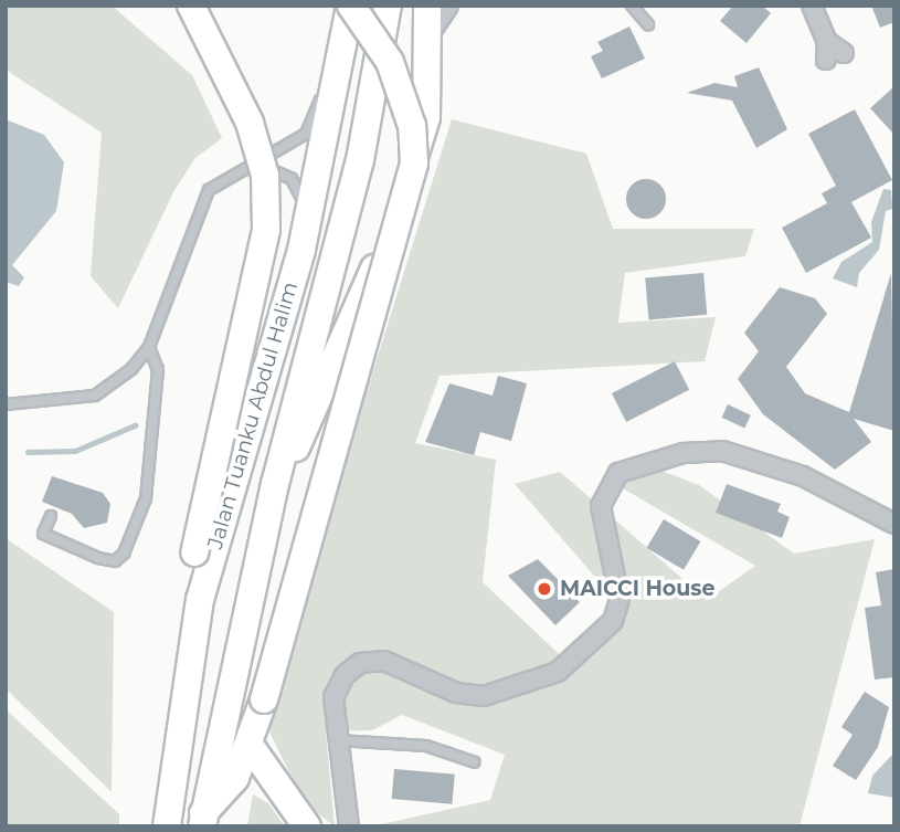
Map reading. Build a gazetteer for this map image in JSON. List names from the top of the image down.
{
  "streets": {
    "main road": ["Jalan Tuanku Abdul Halim"]
  },
  "places": ["MAICCI House"]
}
